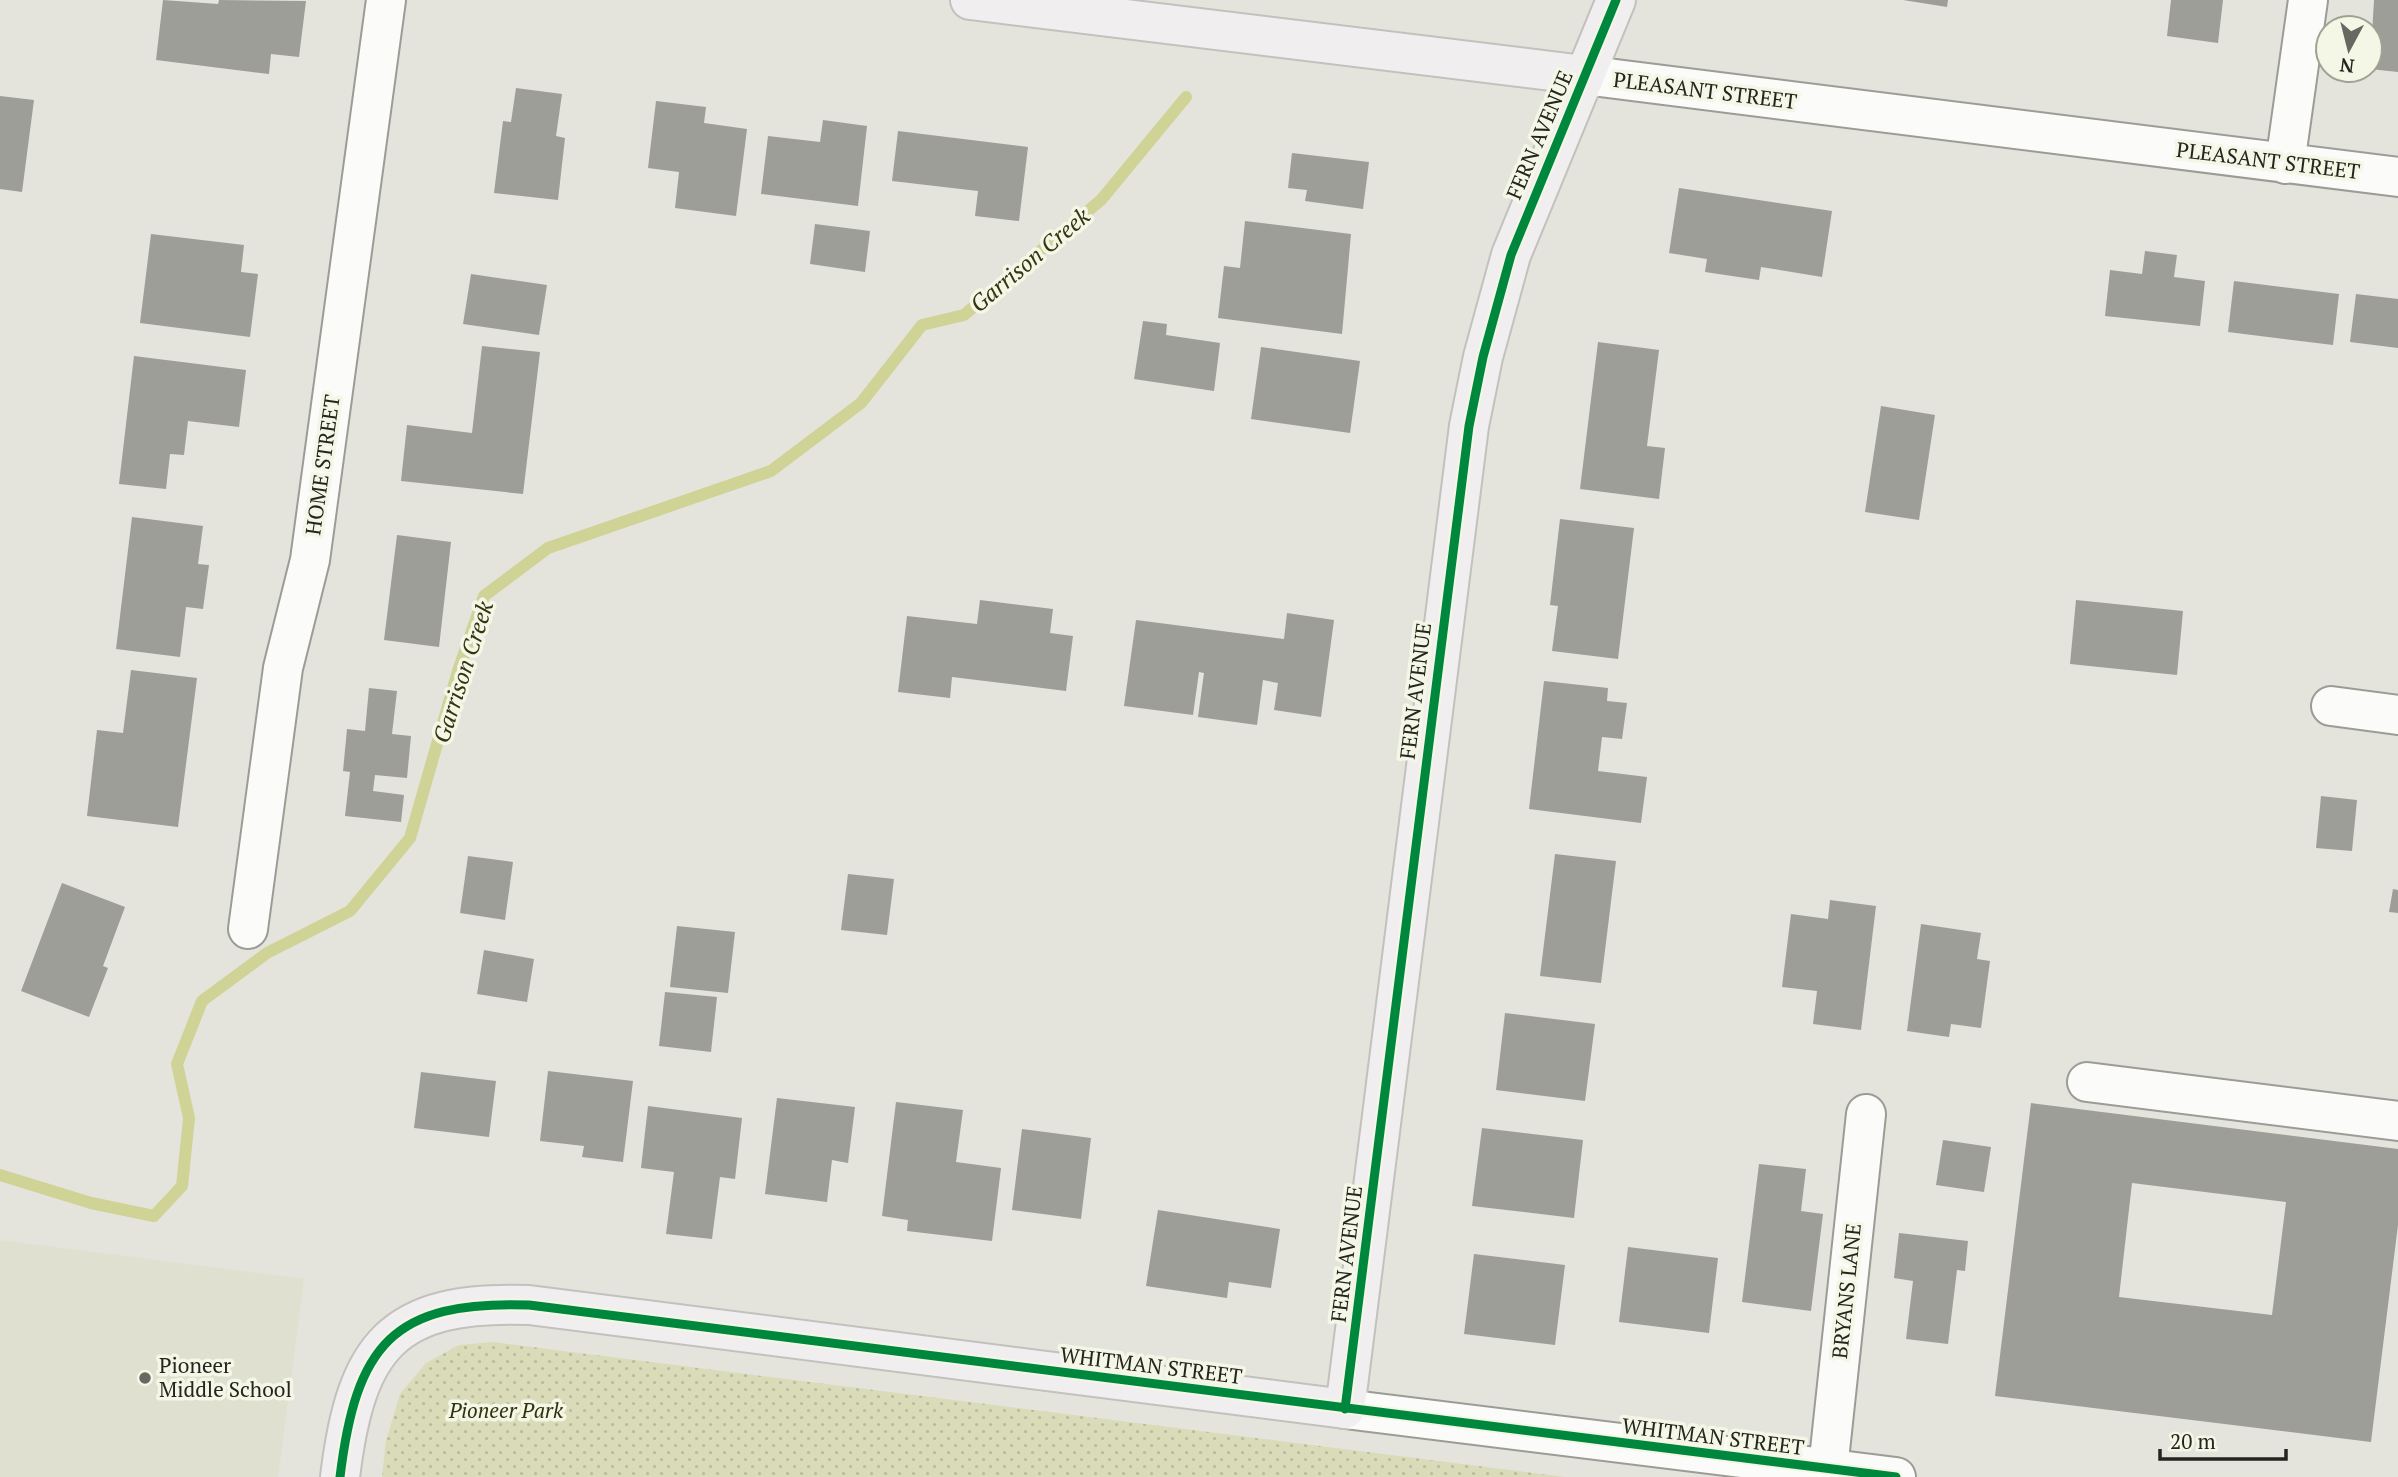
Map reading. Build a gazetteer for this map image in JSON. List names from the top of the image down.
{
  "streets": {
    "main road": ["PLEASANT STREET", "FERN AVENUE", "WHITMAN STREET"],
    "street": ["HOME STREET", "BRYANS LANE"]
  },
  "crossings": [
    ["PLEASANT STREET", "FERN AVENUE"],
    ["FERN AVENUE", "WHITMAN STREET"],
    ["BRYANS LANE", "WHITMAN STREET"]
  ],
  "water": ["Garrison Creek"],
  "parks": ["Pioneer Park"],
  "places": ["Pioneer Middle School"],
  "scale_bar": "20 m",
  "north": "bottom"
}
